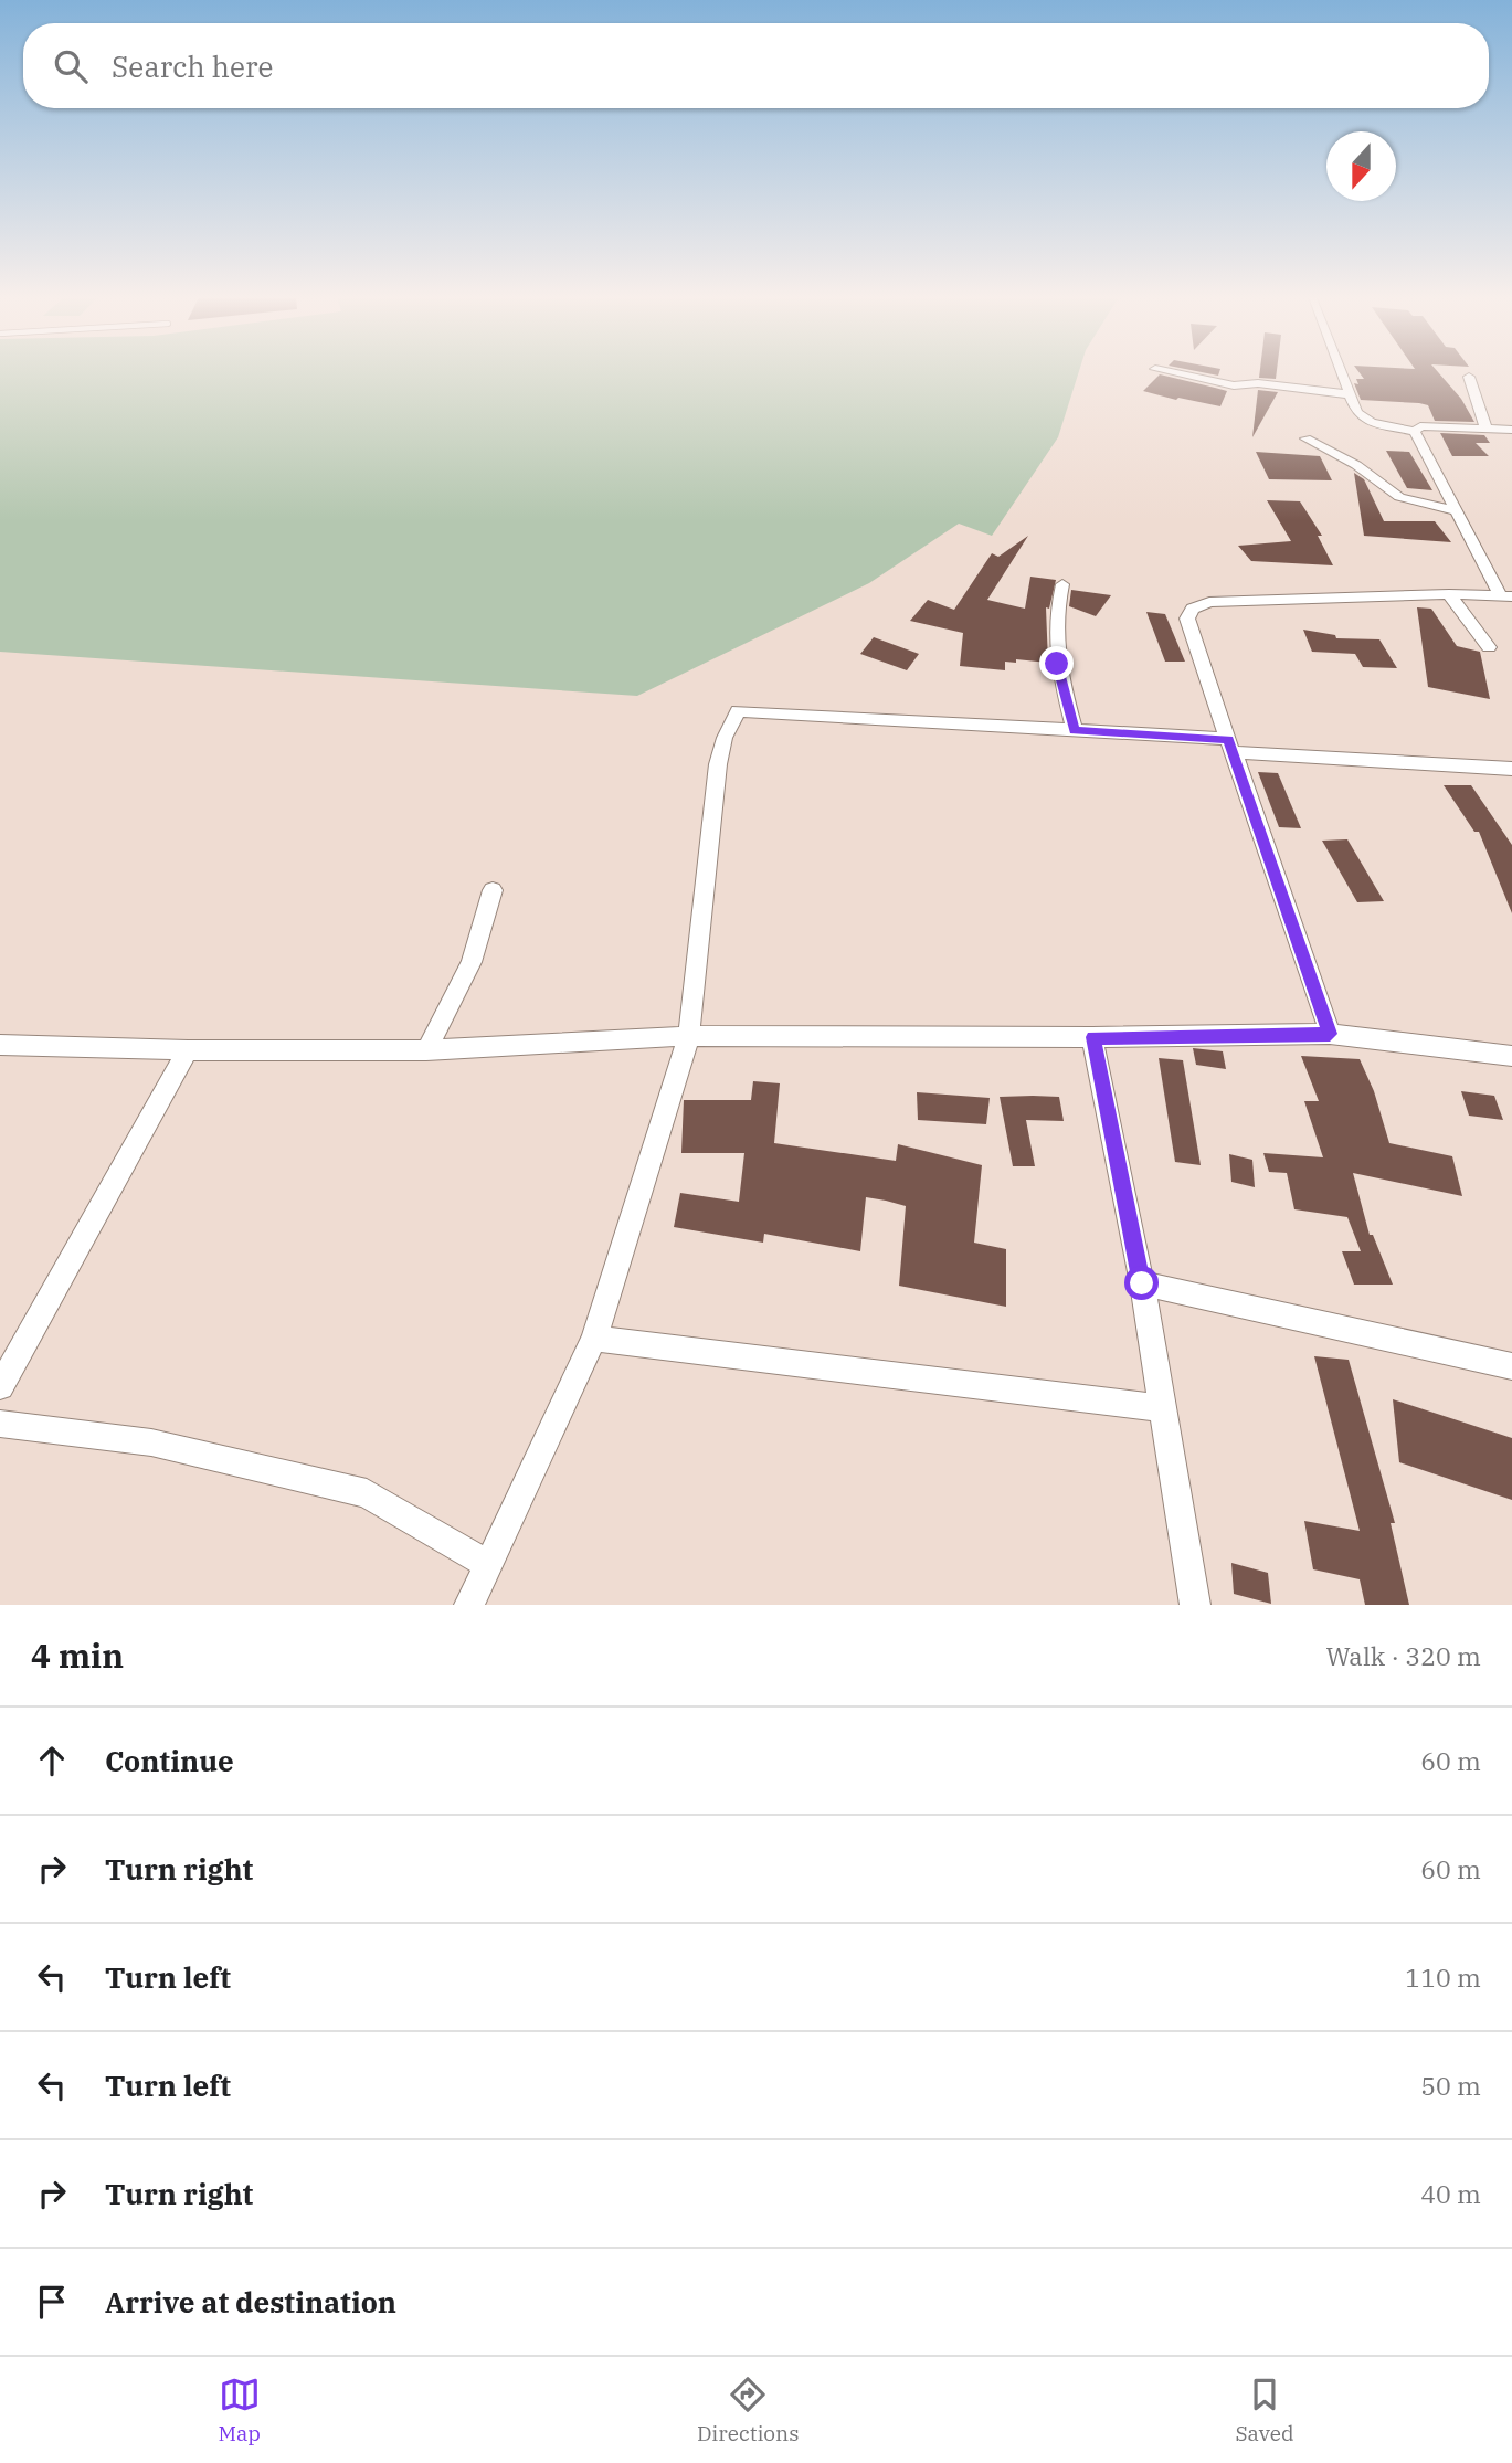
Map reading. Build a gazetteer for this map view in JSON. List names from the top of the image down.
{
  "north": "bottom",
  "page": {
    "search": "Search here",
    "heading": ["4 min", "Walk · 320 m"],
    "list": [
      ["Continue", "60 m"],
      ["Turn right", "60 m"],
      ["Turn left", "110 m"],
      ["Turn left", "50 m"],
      ["Turn right", "40 m"],
      "Arrive at destination"
    ],
    "nav": ["Map", "Directions", "Saved"]
  }
}
